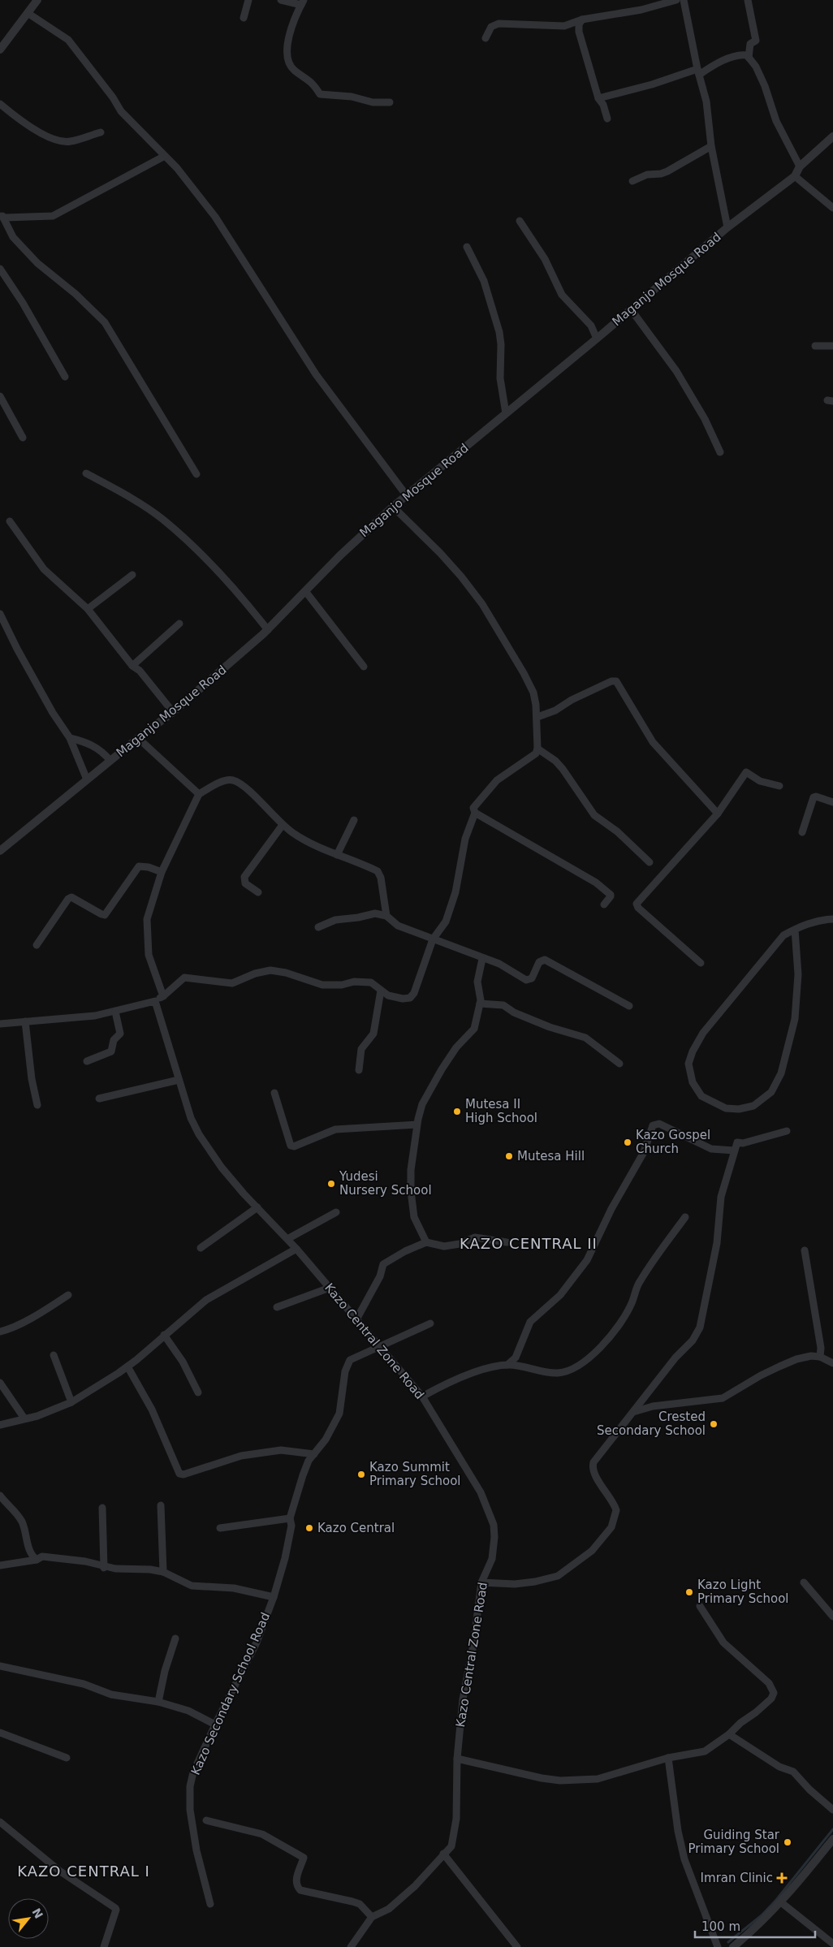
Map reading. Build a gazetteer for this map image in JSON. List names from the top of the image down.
{
  "streets": {
    "street": ["Maganjo Mosque Road", "Kazo Central Zone Road", "Kazo Secondary School Road"]
  },
  "crossings": [
    ["Kazo Central Zone Road", "Kazo Secondary School Road"]
  ],
  "districts": ["KAZO CENTRAL II", "KAZO CENTRAL I"],
  "places": {
    "other": [
      "Mutesa II High School",
      "Kazo Gospel Church",
      "Mutesa Hill",
      "Yudesi Nursery School",
      "Crested Secondary School",
      "Kazo Summit Primary School",
      "Kazo Central",
      "Kazo Light Primary School",
      "Guiding Star Primary School"
    ],
    "health": ["Imran Clinic"]
  },
  "scale_bar": "100 m",
  "north": "top right"
}
